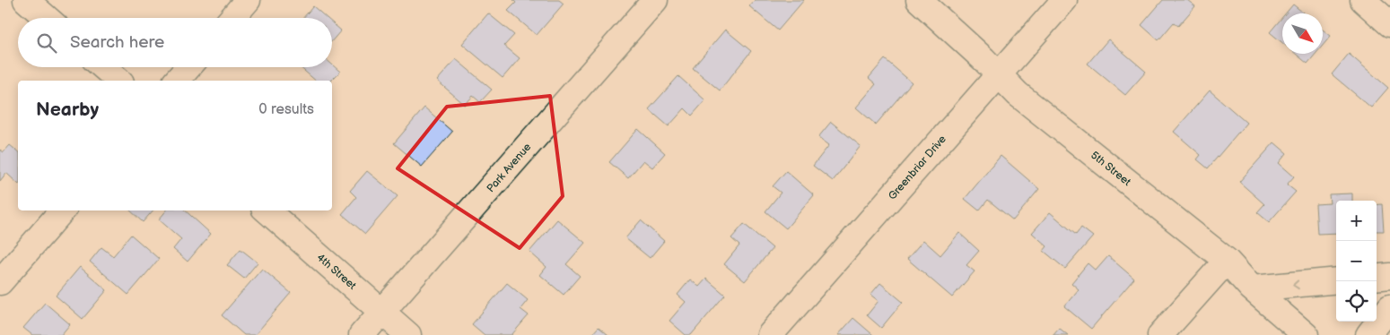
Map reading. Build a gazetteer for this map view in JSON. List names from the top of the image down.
{
  "streets": {
    "street": [
      "Park Avenue",
      "Greenbriar Drive",
      "5th Street",
      "4th Street"
    ]
  },
  "crossings": [
    ["Park Avenue", "4th Street"],
    ["Greenbriar Drive", "5th Street"]
  ],
  "north": "bottom right",
  "page": {
    "search": "Search here",
    "heading": ["Nearby", "0 results"],
    "map_buttons": ["+", "−"]
  }
}
